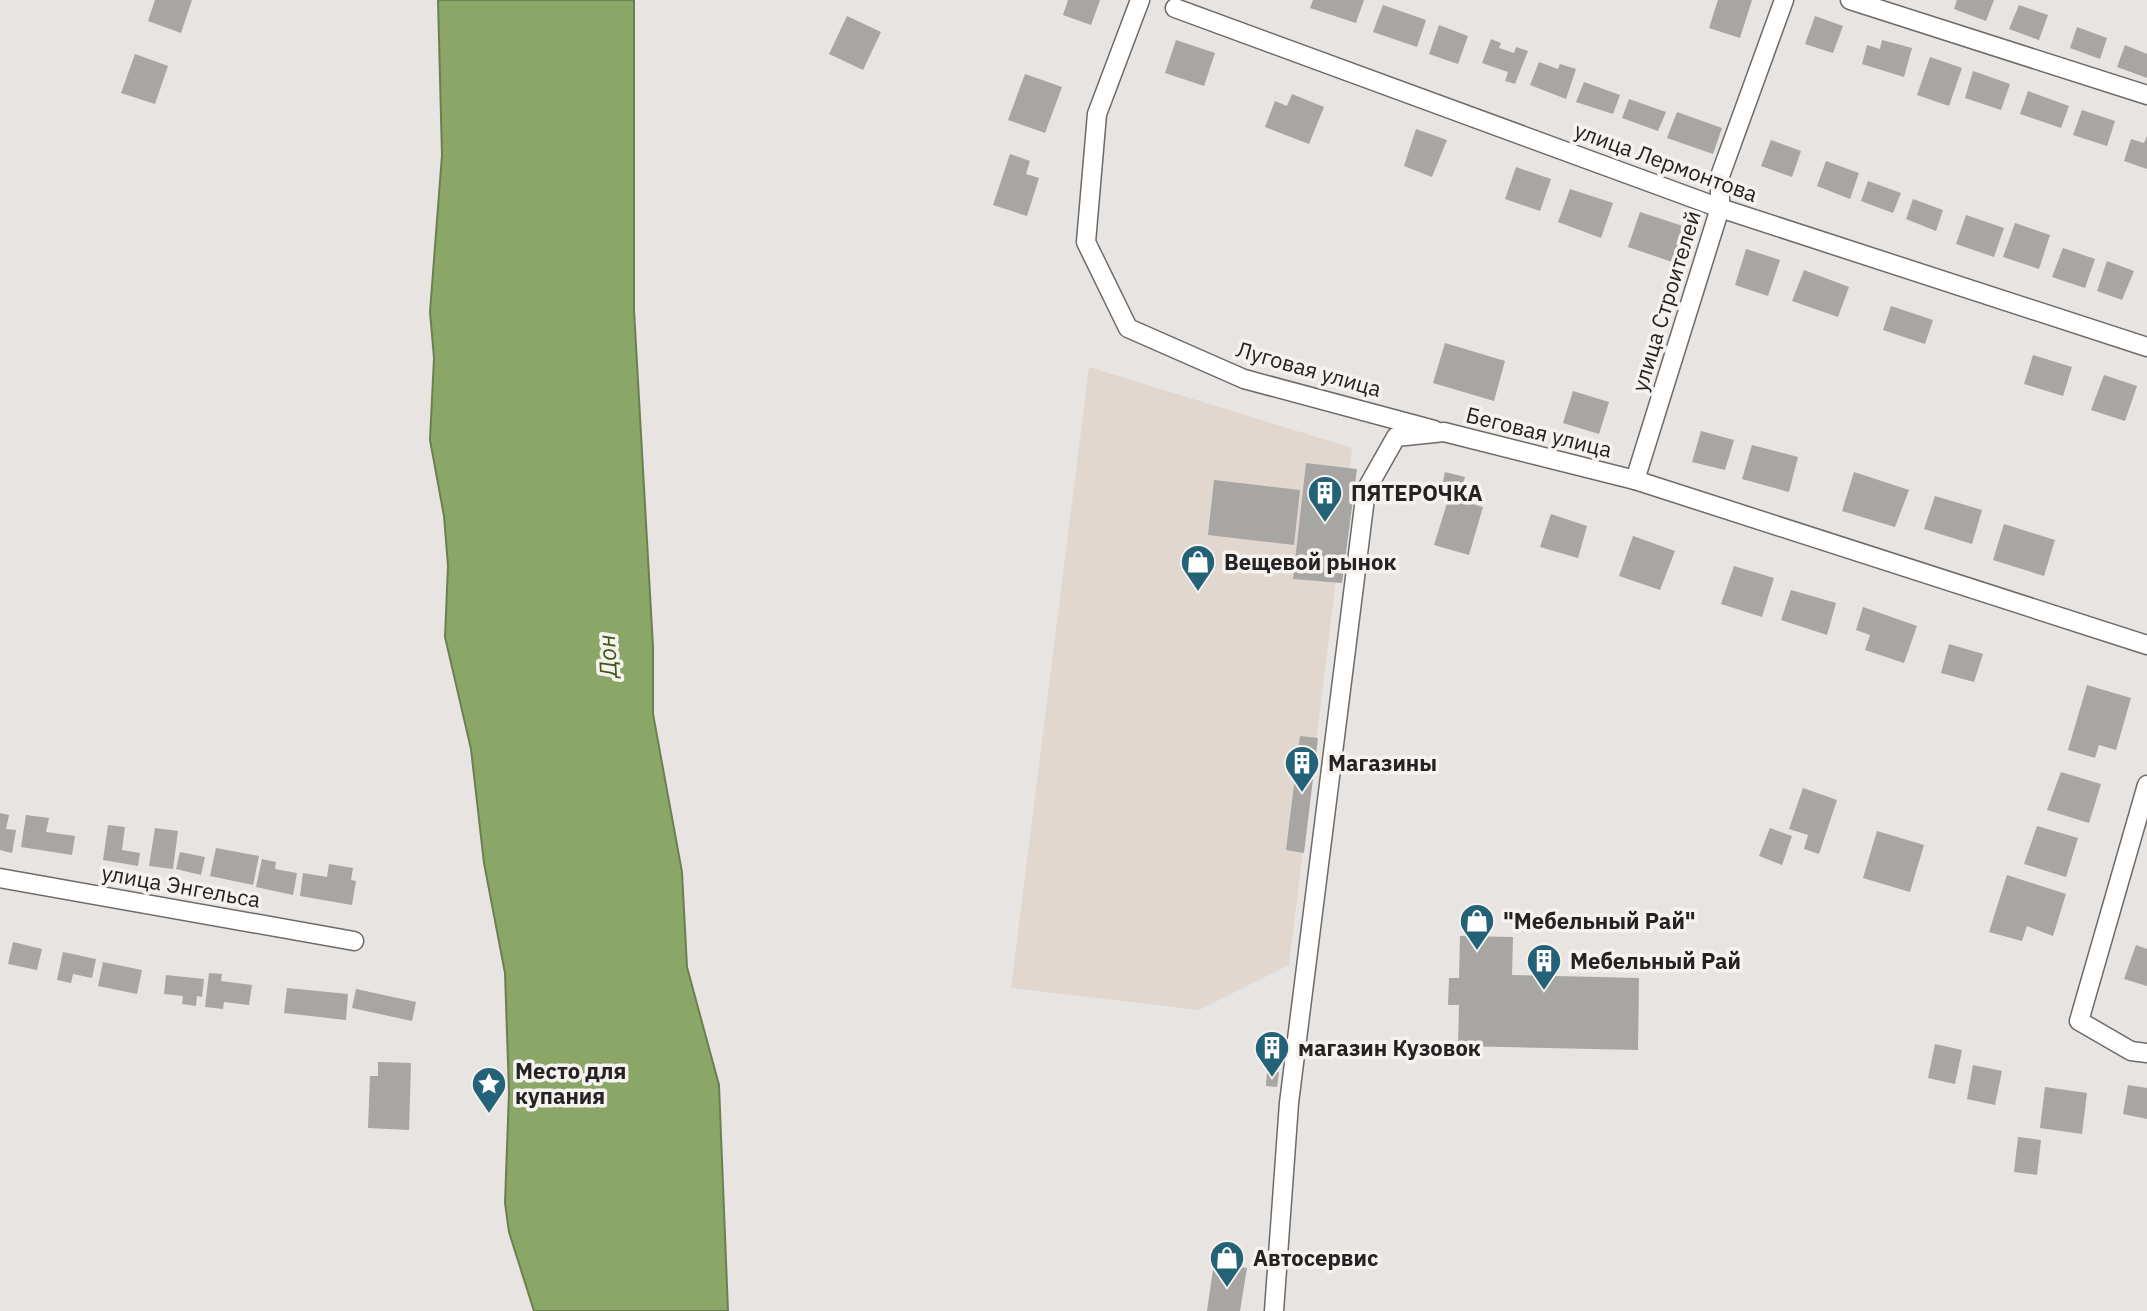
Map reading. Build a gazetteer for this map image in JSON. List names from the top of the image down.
{
  "streets": {
    "street": [
      "улица Лермонтова",
      "улица Строителей",
      "Луговая улица",
      "Беговая улица",
      "улица Энгельса"
    ]
  },
  "crossings": [
    ["улица Лермонтова", "улица Строителей"],
    ["улица Строителей", "Беговая улица"],
    ["Луговая улица", "Беговая улица"]
  ],
  "water": ["Дон"],
  "places": {
    "building": [
      "ПЯТЕРОЧКА",
      "Магазины",
      "Мебельный Рай",
      "магазин Кузовок"
    ],
    "shop": ["Вещевой рынок", "\"Мебельный Рай\"", "Автосервис"],
    "place": ["Место для купания"]
  }
}
